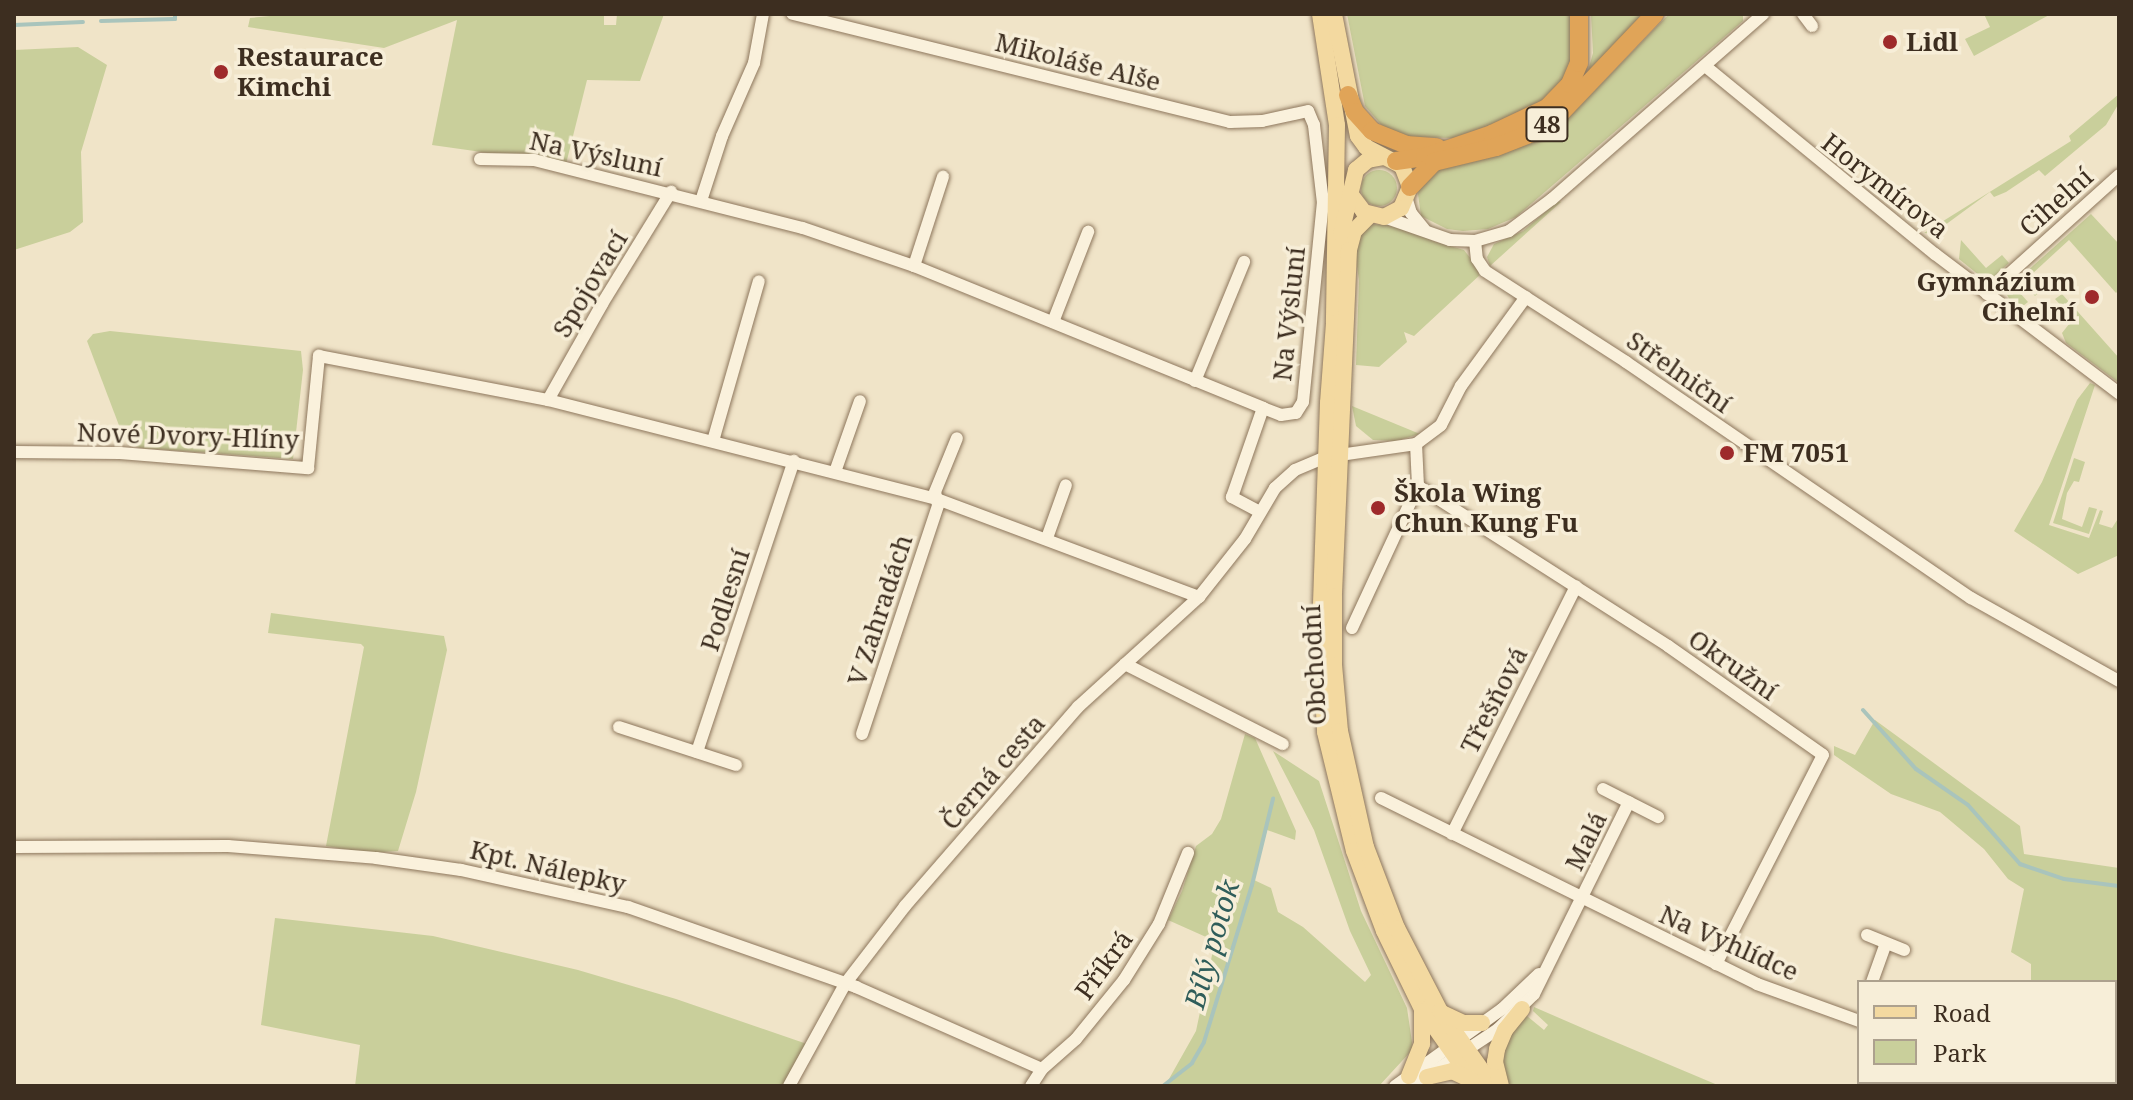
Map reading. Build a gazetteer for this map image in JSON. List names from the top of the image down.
{
  "streets": {
    "highway": ["48"],
    "main road": ["Obchodní"],
    "street": [
      "Mikoláše Alše",
      "Na Výsluní",
      "Horymírova",
      "Cihelní",
      "Spojovací",
      "Střelniční",
      "Nové Dvory-Hlíny",
      "Podlesní",
      "V Zahradách",
      "Okružní",
      "Třešňová",
      "Černá cesta",
      "Malá",
      "Kpt. Nálepky",
      "Na Vyhlídce",
      "Příkrá"
    ]
  },
  "crossings": [
    ["Mikoláše Alše", "Na Výsluní"],
    ["48", "Obchodní"],
    ["Na Výsluní", "Spojovací"],
    ["Horymírova", "Cihelní"],
    ["Spojovací", "Nové Dvory-Hlíny"],
    ["Obchodní", "Černá cesta"],
    ["Okružní", "Třešňová"],
    ["Okružní", "Na Vyhlídce"],
    ["Třešňová", "Na Vyhlídce"],
    ["Černá cesta", "Kpt. Nálepky"],
    ["Malá", "Na Vyhlídce"],
    ["Kpt. Nálepky", "Příkrá"]
  ],
  "water": ["Bílý potok"],
  "places": [
    "Lidl",
    "Restaurace Kimchi",
    "Gymnázium Cihelní",
    "FM 7051",
    "Škola Wing Chun Kung Fu"
  ],
  "legend": ["Road", "Park"]
}
